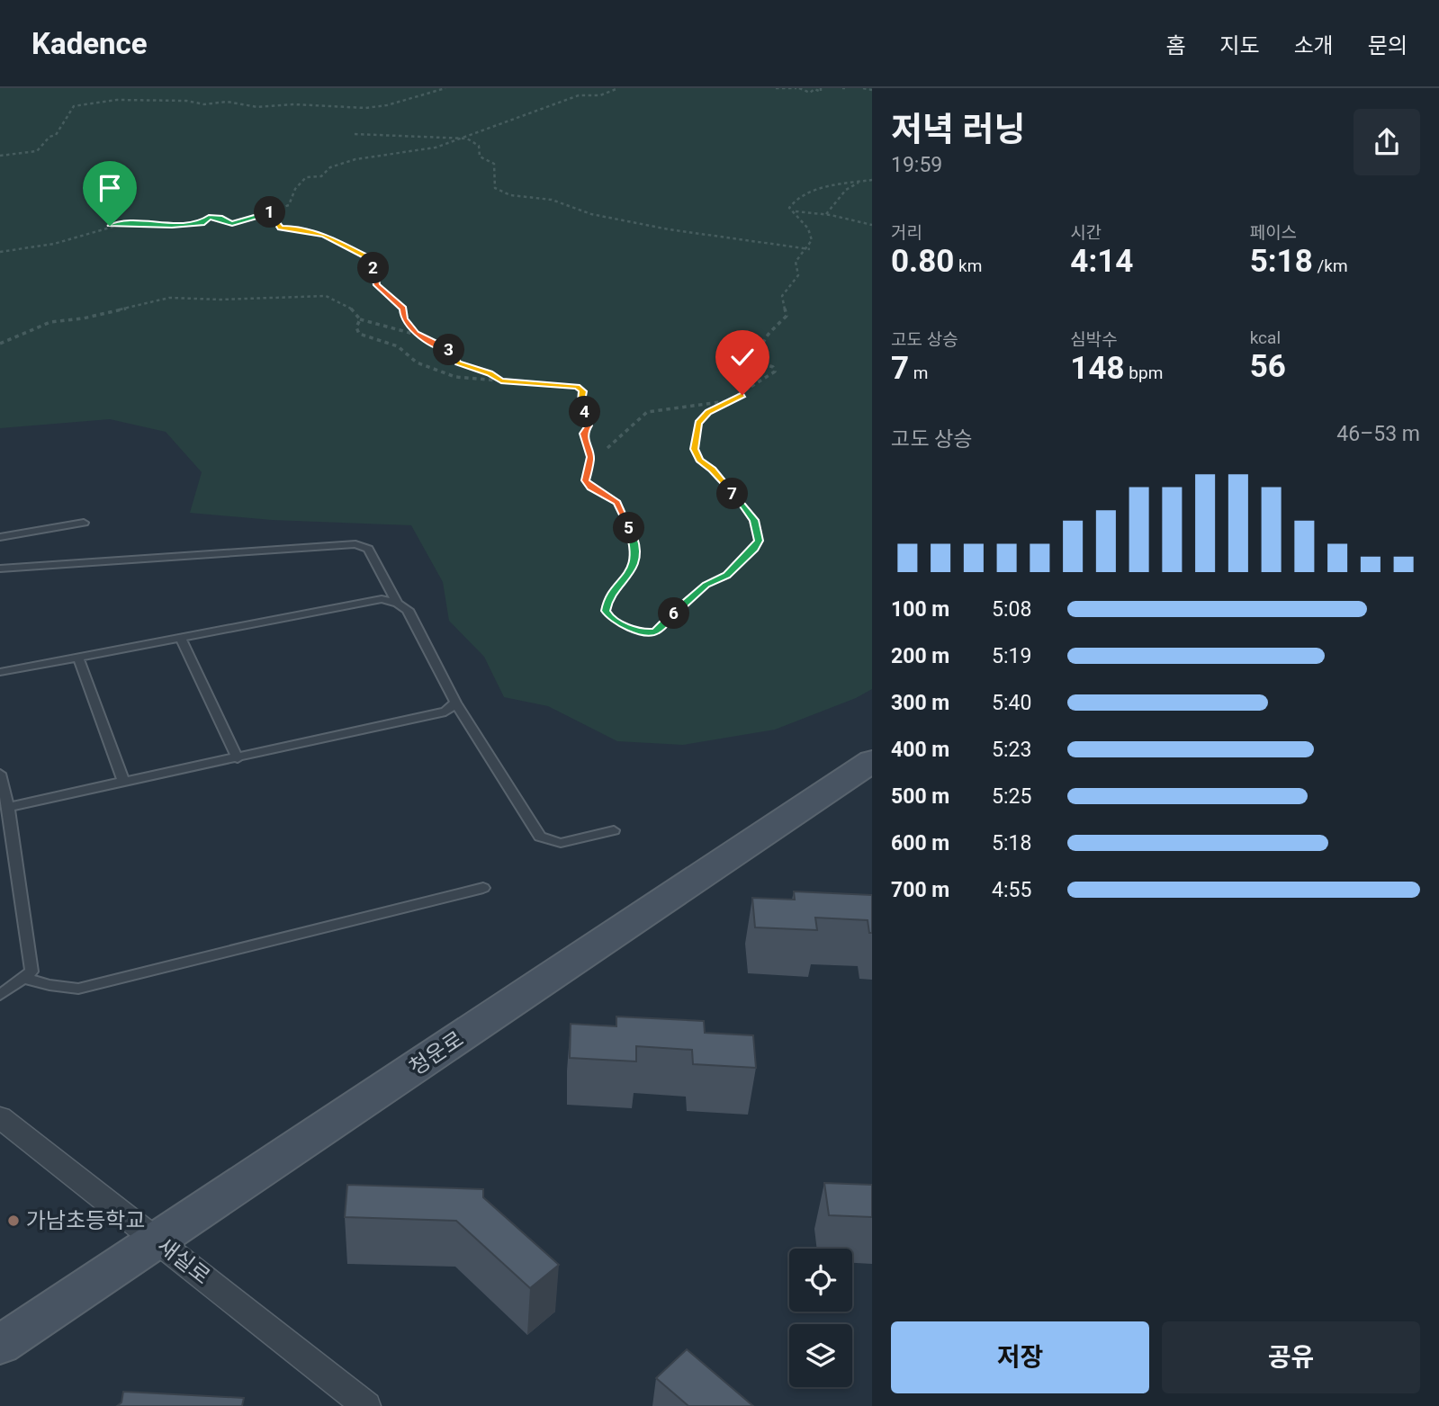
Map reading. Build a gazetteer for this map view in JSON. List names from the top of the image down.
{
  "streets": {
    "street": ["청운로", "새실로"]
  },
  "crossings": [
    ["청운로", "새실로"]
  ],
  "places": ["가남초등학교"],
  "page": {
    "header": "Kadence",
    "nav": [
      "홈",
      "지도",
      "소개",
      "문의"
    ],
    "heading": ["저녁 러닝", "19:59"],
    "stats": [
      ["거리", "0.80 km"],
      ["시간", "4:14"],
      ["페이스", "5:18 /km"],
      ["고도 상승", "7 m"],
      ["심박수", "148 bpm"],
      ["kcal", "56"]
    ],
    "pins": [
      "1",
      "2",
      "3",
      "4",
      "7",
      "5",
      "6"
    ],
    "chart": ["고도 상승", "46–53 m"],
    "list": [
      {
        "name": "100 m",
        "note": "5:08"
      },
      {
        "name": "200 m",
        "note": "5:19"
      },
      {
        "name": "300 m",
        "note": "5:40"
      },
      {
        "name": "400 m",
        "note": "5:23"
      },
      {
        "name": "500 m",
        "note": "5:25"
      },
      {
        "name": "600 m",
        "note": "5:18"
      },
      {
        "name": "700 m",
        "note": "4:55"
      }
    ],
    "buttons": ["저장", "공유"]
  }
}
